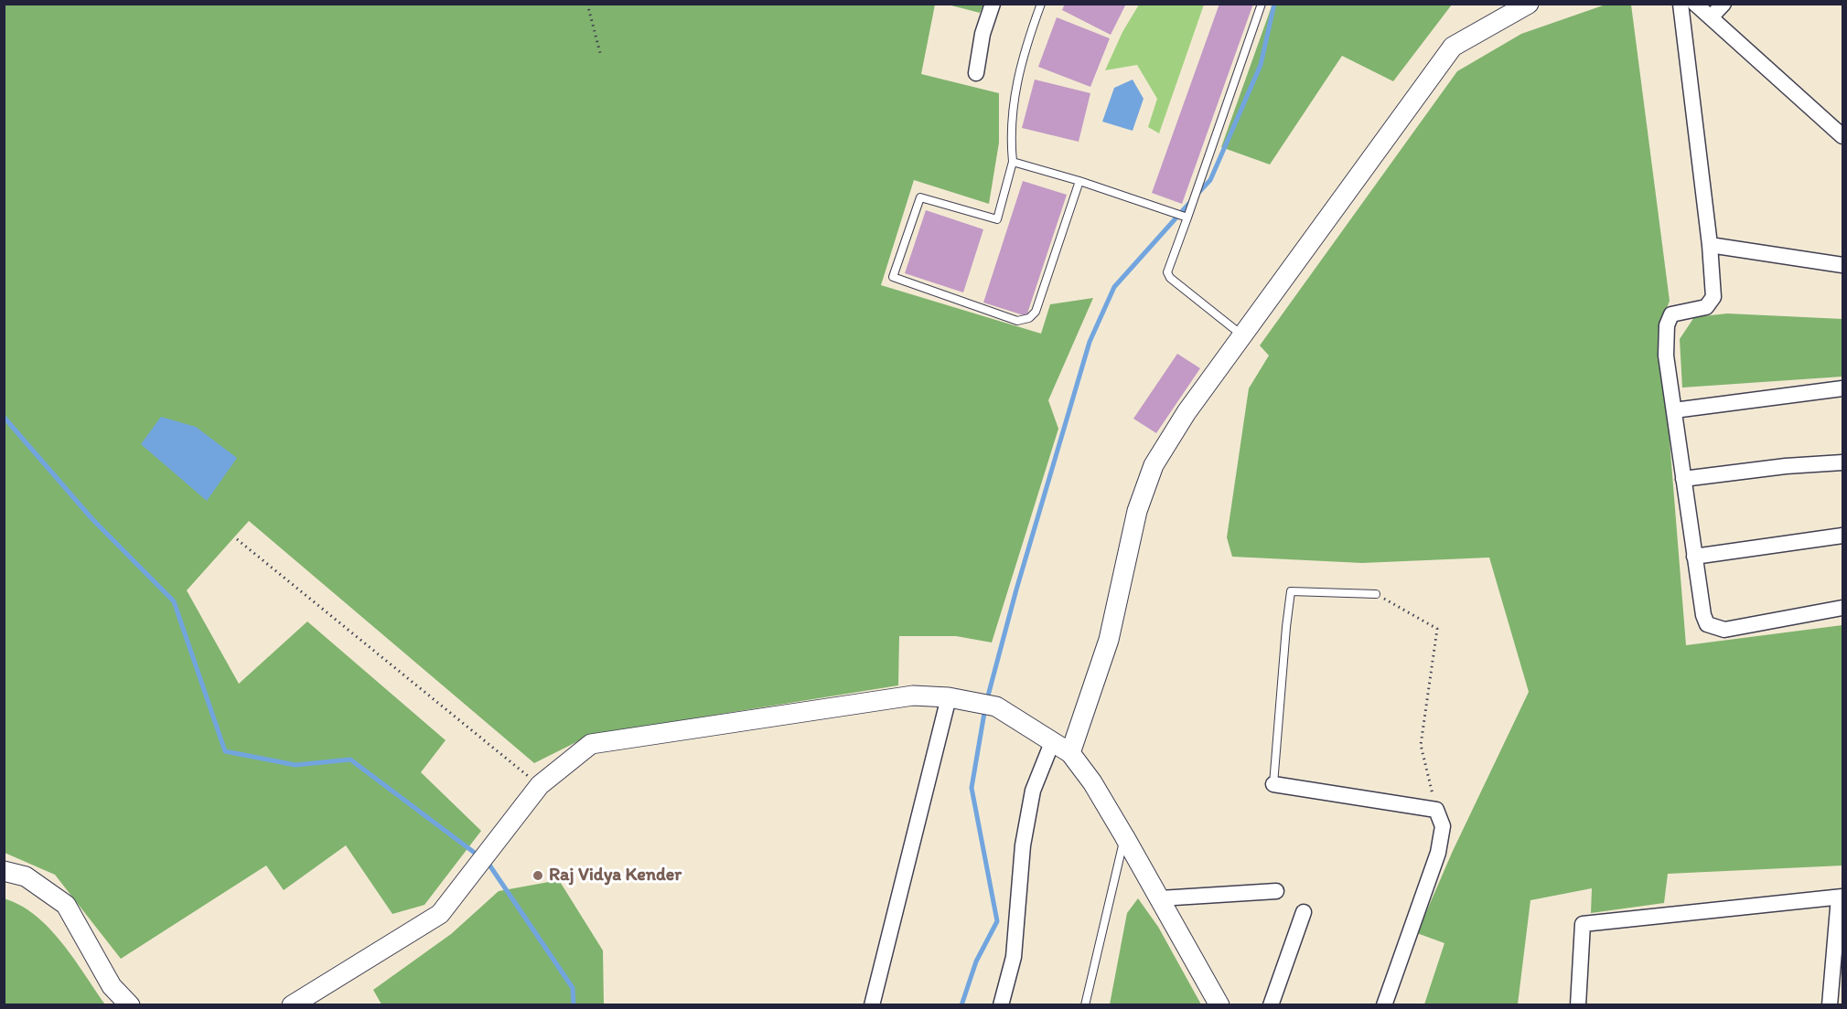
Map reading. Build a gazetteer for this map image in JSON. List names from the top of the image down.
{
  "places": ["Raj Vidya Kender"]
}
